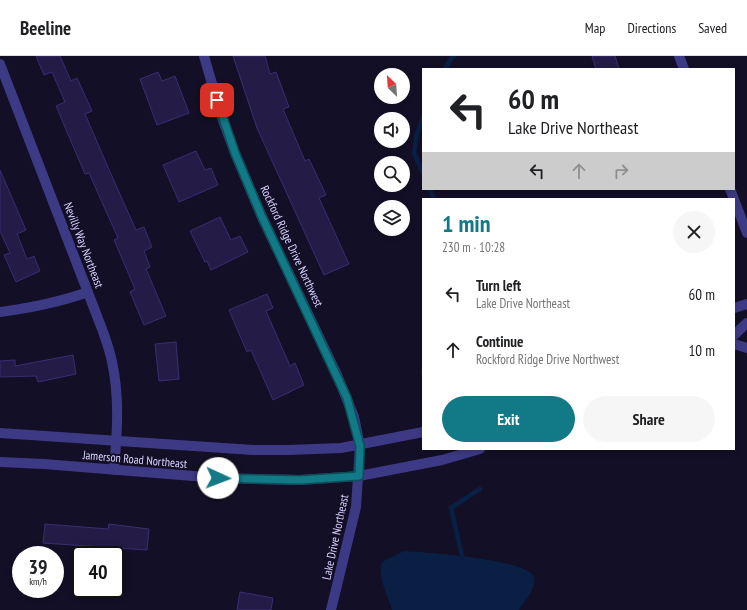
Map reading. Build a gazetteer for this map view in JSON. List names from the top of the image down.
{
  "streets": {
    "street": [
      "Nevilly Way Northeast",
      "Rockford Ridge Drive Northwest",
      "Jamerson Road Northeast",
      "Lake Drive Northeast"
    ]
  },
  "crossings": [
    ["Nevilly Way Northeast", "Jamerson Road Northeast"],
    ["Rockford Ridge Drive Northwest", "Jamerson Road Northeast"],
    ["Rockford Ridge Drive Northwest", "Lake Drive Northeast"],
    ["Jamerson Road Northeast", "Lake Drive Northeast"]
  ],
  "north": "top left",
  "page": {
    "header": "Beeline",
    "nav": ["Map", "Directions", "Saved"],
    "turn": ["60 m", "Lake Drive Northeast"],
    "heading": ["1 min", "230 m · 10:28"],
    "list": [
      {
        "name": "Turn left",
        "note": "Lake Drive Northeast",
        "value": "60 m"
      },
      {
        "name": "Continue",
        "note": "Rockford Ridge Drive Northwest",
        "value": "10 m"
      }
    ],
    "buttons": ["Exit", "Share"],
    "speed": "39 km/h",
    "limit": "40"
  }
}
